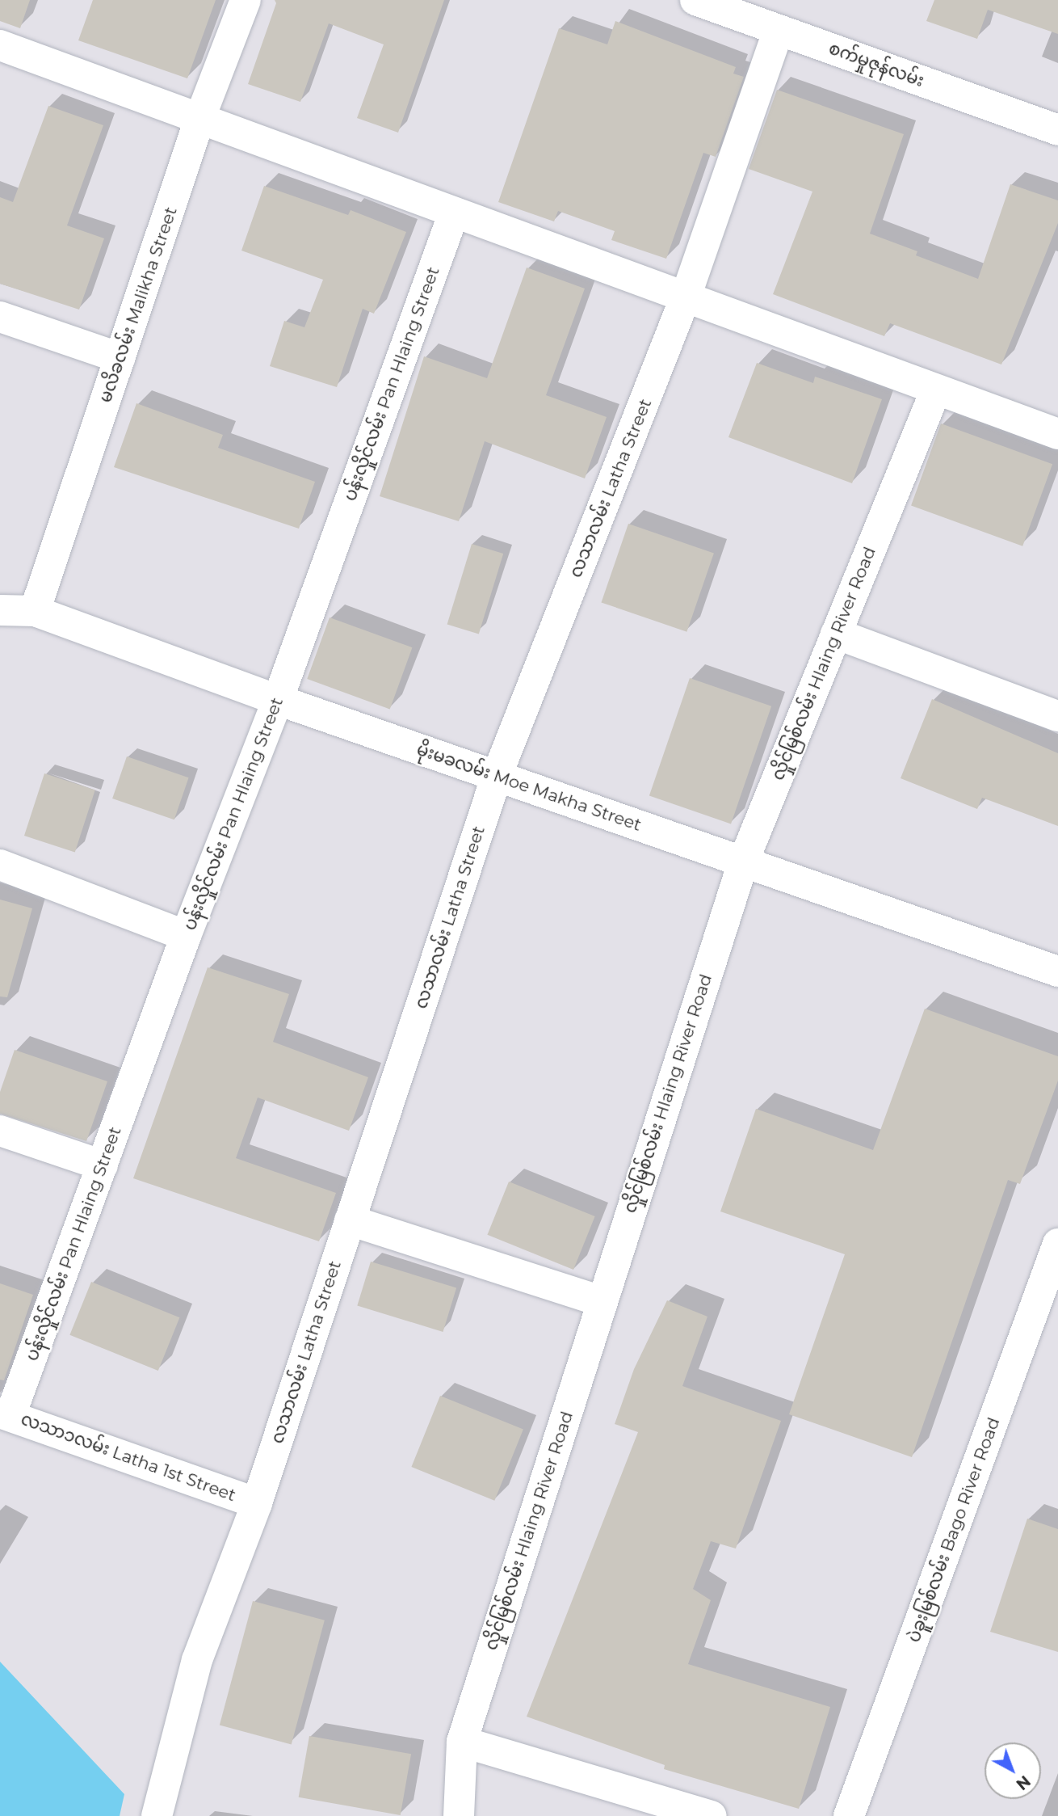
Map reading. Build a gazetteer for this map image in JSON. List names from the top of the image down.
{
  "streets": {
    "street": [
      "စက်မှုဇုန်လမ်း",
      "မလိခလမ်း Malikha Street",
      "ပန်းလှိုင်လမ်း Pan Hlaing Street",
      "လသာလမ်း Latha Street",
      "လှိုင်မြစ်လမ်း Hlaing River Road",
      "မိုးမခလမ်း Moe Makha Street",
      "လသာ၁လမ်း Latha 1st Street",
      "ပဲခူးမြစ်လမ်း Bago River Road"
    ]
  },
  "crossings": [
    ["စက်မှုဇုန်လမ်း", "လသာလမ်း Latha Street"],
    ["မလိခလမ်း Malikha Street", "မိုးမခလမ်း Moe Makha Street"],
    ["ပန်းလှိုင်လမ်း Pan Hlaing Street", "မိုးမခလမ်း Moe Makha Street"],
    ["ပန်းလှိုင်လမ်း Pan Hlaing Street", "လသာ၁လမ်း Latha 1st Street"],
    ["လသာလမ်း Latha Street", "မိုးမခလမ်း Moe Makha Street"],
    ["လသာလမ်း Latha Street", "လသာ၁လမ်း Latha 1st Street"],
    ["လှိုင်မြစ်လမ်း Hlaing River Road", "မိုးမခလမ်း Moe Makha Street"]
  ],
  "north": "bottom right"
}
